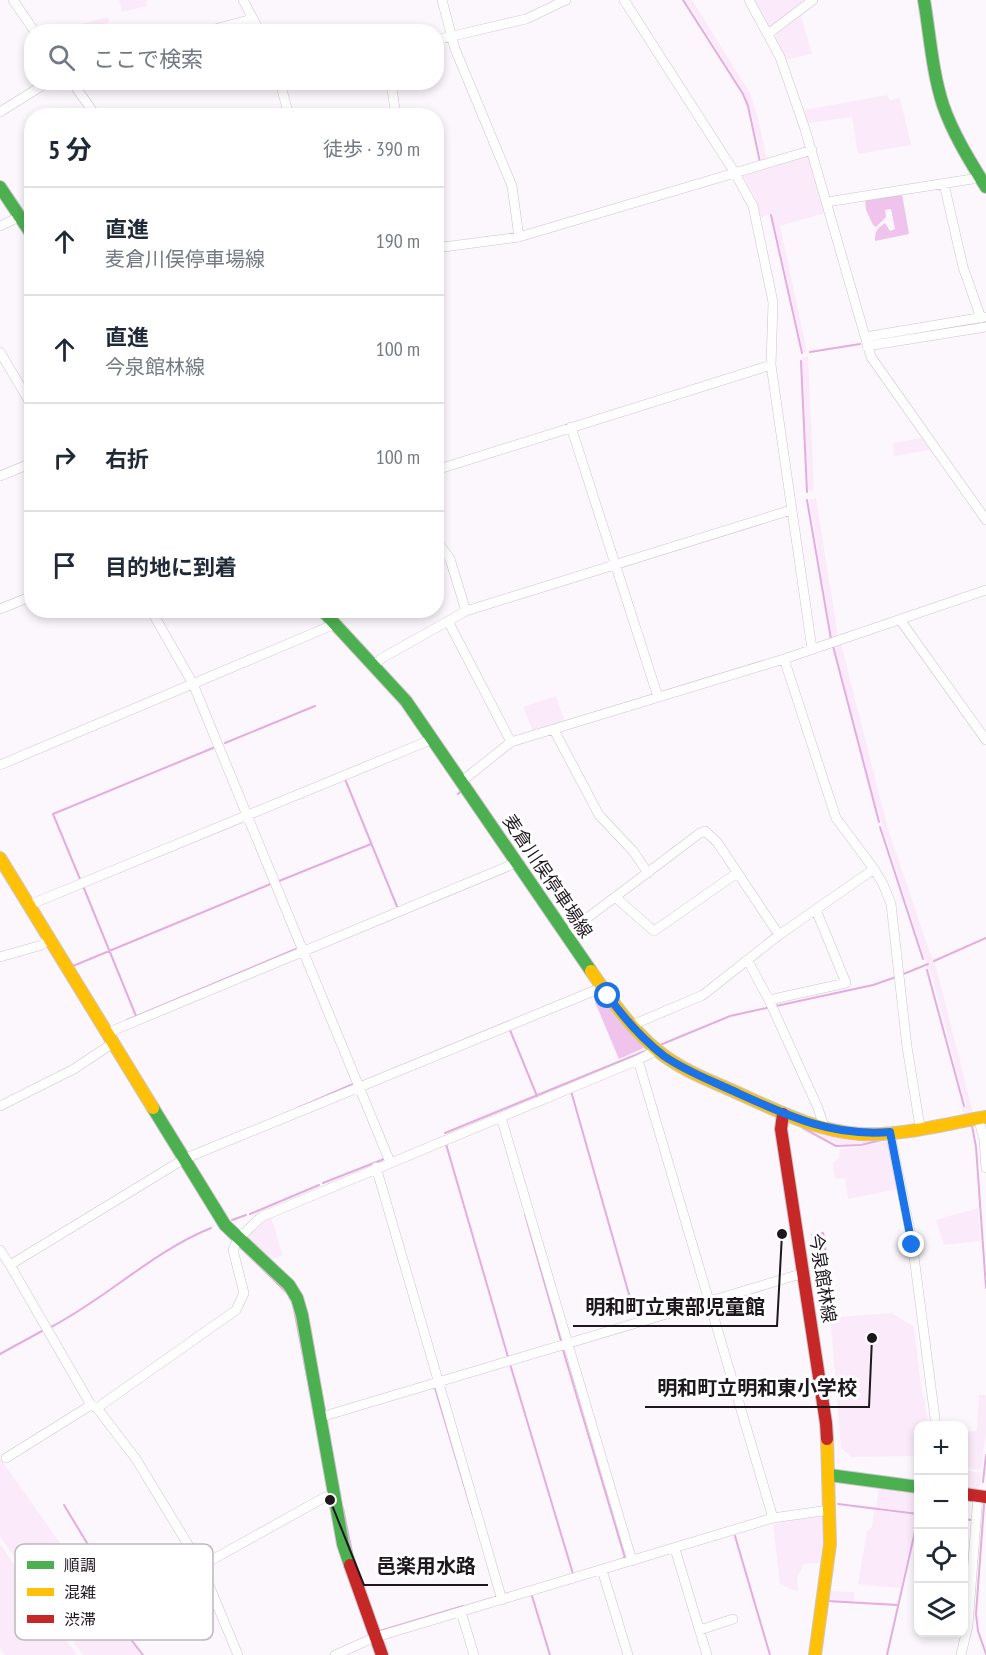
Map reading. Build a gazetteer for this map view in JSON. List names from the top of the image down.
{
  "streets": {
    "main road": ["麦倉川俣停車場線", "今泉館林線"]
  },
  "crossings": [
    ["麦倉川俣停車場線", "今泉館林線"]
  ],
  "places": ["明和町立東部児童館", "明和町立明和東小学校", "邑楽用水路"],
  "legend": ["順調", "混雑", "渋滞"],
  "page": {
    "search": "ここで検索",
    "heading": ["5 分", "徒歩 · 390 m"],
    "list": [
      ["直進", "麦倉川俣停車場線", "190 m"],
      ["直進", "今泉館林線", "100 m"],
      ["右折", "100 m"],
      "目的地に到着"
    ],
    "map_buttons": ["+", "−"]
  }
}
